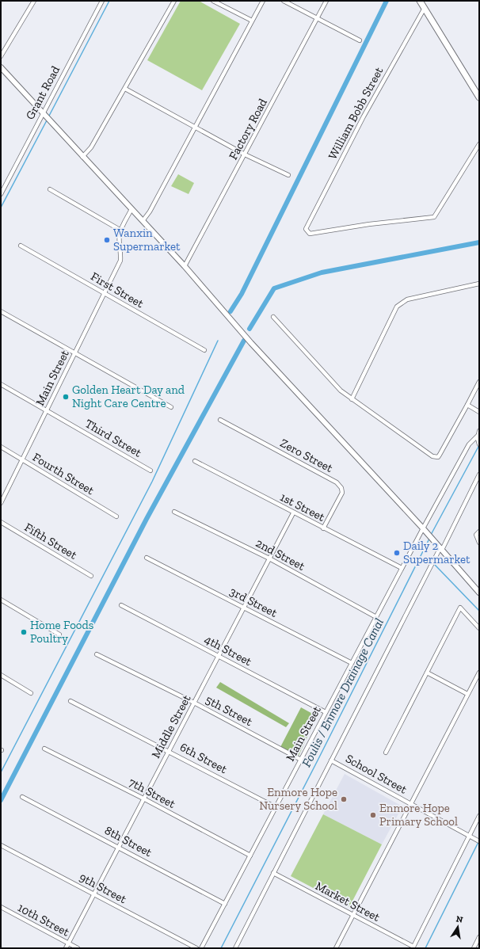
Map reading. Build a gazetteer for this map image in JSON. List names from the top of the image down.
{
  "streets": {
    "street": [
      "Grant Road",
      "William Bobb Street",
      "Factory Road",
      "First Street",
      "Main Street",
      "Third Street",
      "Zero Street",
      "Fourth Street",
      "1st Street",
      "Fifth Street",
      "2nd Street",
      "3rd Street",
      "4th Street",
      "5th Street",
      "Middle Street",
      "6th Street",
      "School Street",
      "7th Street",
      "8th Street",
      "9th Street",
      "Market Street",
      "10th Street"
    ]
  },
  "crossings": [
    ["First Street", "Main Street"],
    ["Main Street", "Third Street"],
    ["Main Street", "Fourth Street"],
    ["Main Street", "1st Street"],
    ["Main Street", "2nd Street"],
    ["Main Street", "3rd Street"],
    ["Main Street", "4th Street"],
    ["Main Street", "5th Street"],
    ["Main Street", "6th Street"],
    ["Main Street", "7th Street"],
    ["Main Street", "8th Street"],
    ["Zero Street", "1st Street"],
    ["1st Street", "Middle Street"],
    ["2nd Street", "Middle Street"],
    ["3rd Street", "Middle Street"],
    ["4th Street", "Middle Street"],
    ["5th Street", "Middle Street"],
    ["Middle Street", "6th Street"],
    ["Middle Street", "7th Street"],
    ["Middle Street", "8th Street"],
    ["Middle Street", "9th Street"],
    ["Middle Street", "10th Street"]
  ],
  "water": ["Foulis / Enmore Drainage Canal"],
  "places": [
    "Wanxin Supermarket",
    "Golden Heart Day and Night Care Centre",
    "Daily 2 Supermarket",
    "Home Foods Poultry",
    "Enmore Hope Nursery School",
    "Enmore Hope Primary School"
  ],
  "north": "top"
}
